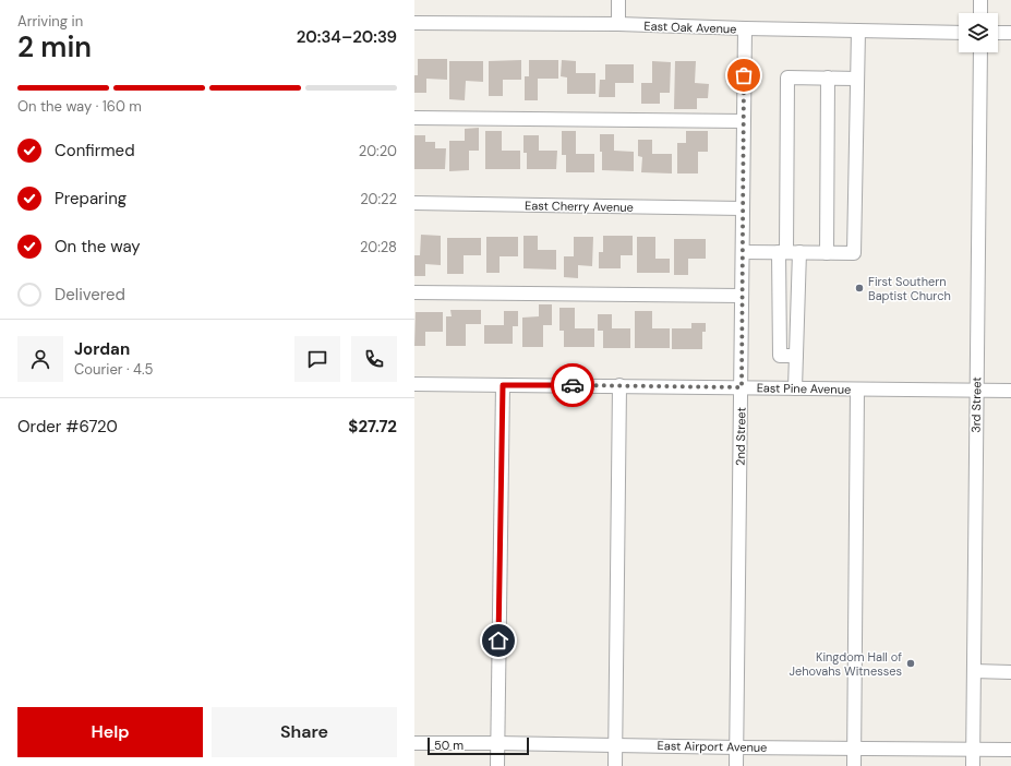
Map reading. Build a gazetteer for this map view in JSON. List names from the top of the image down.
{
  "streets": {
    "street": [
      "East Oak Avenue",
      "East Cherry Avenue",
      "East Pine Avenue",
      "3rd Street",
      "2nd Street",
      "East Airport Avenue"
    ]
  },
  "crossings": [
    ["East Oak Avenue", "2nd Street"],
    ["East Cherry Avenue", "2nd Street"],
    ["East Pine Avenue", "3rd Street"],
    ["East Pine Avenue", "2nd Street"],
    ["3rd Street", "East Airport Avenue"],
    ["2nd Street", "East Airport Avenue"]
  ],
  "places": ["First Southern Baptist Church", "Kingdom Hall of Jehovahs Witnesses"],
  "scale_bar": "50 m",
  "page": {
    "heading": ["2 min", "Arriving in", "20:34–20:39"],
    "panel": [
      "Jordan",
      "Courier · 4.5",
      "Order #6720",
      "$27.72"
    ],
    "bar": "On the way · 160 m",
    "list": [
      ["Confirmed", "20:20"],
      ["Preparing", "20:22"],
      ["On the way", "20:28"],
      "Delivered"
    ],
    "buttons": ["Help", "Share"],
    "scale": "50 m"
  }
}
